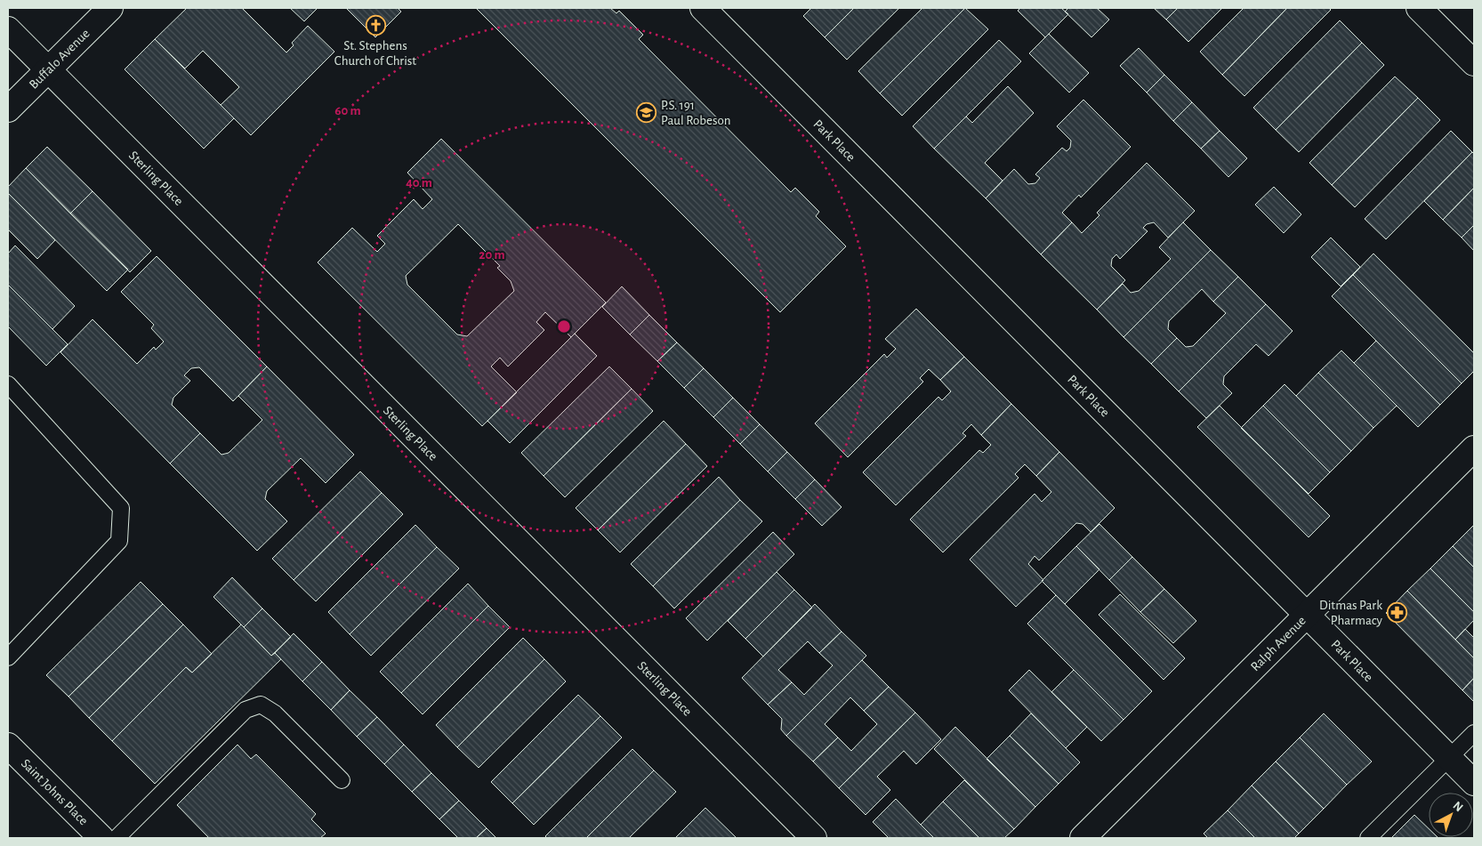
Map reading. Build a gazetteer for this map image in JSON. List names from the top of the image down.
{
  "streets": {
    "street": [
      "Buffalo Avenue",
      "Park Place",
      "Sterling Place",
      "Ralph Avenue",
      "Saint Johns Place"
    ]
  },
  "crossings": [
    ["Buffalo Avenue", "Sterling Place"],
    ["Park Place", "Ralph Avenue"]
  ],
  "places": {
    "church": ["St. Stephens Church of Christ"],
    "school or university": ["P.S. 191 Paul Robeson"],
    "pharmacy": ["Ditmas Park Pharmacy"]
  },
  "north": "top right",
  "rings": ["60 m", "40 m", "20 m"]
}
